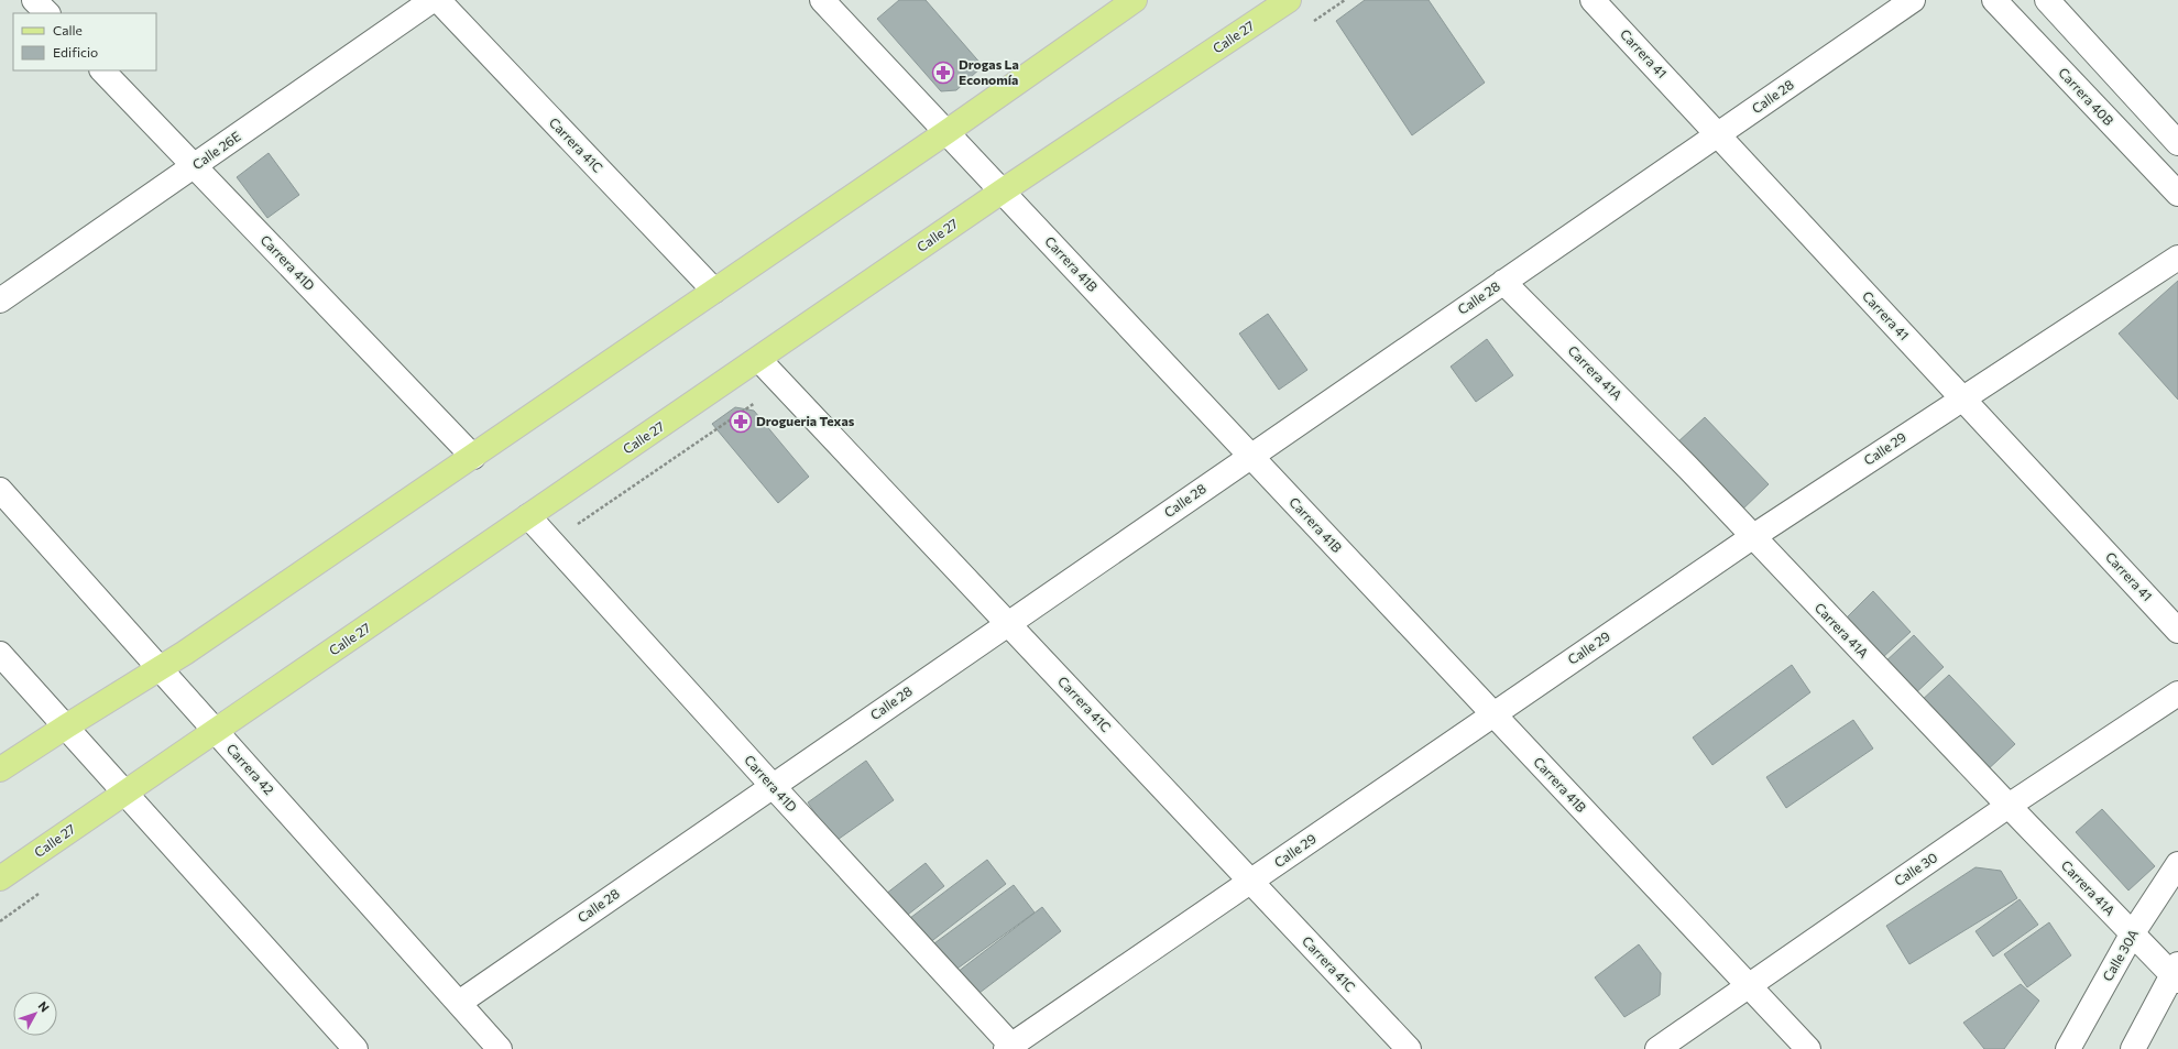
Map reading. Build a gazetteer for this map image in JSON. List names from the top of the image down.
{
  "streets": {
    "main road": ["Calle 27"],
    "street": [
      "Carrera 41",
      "Calle 28",
      "Carrera 40B",
      "Carrera 41C",
      "Calle 26E",
      "Carrera 41D",
      "Carrera 41B",
      "Carrera 41A",
      "Calle 29",
      "Carrera 42",
      "Calle 30",
      "Calle 30A"
    ]
  },
  "crossings": [
    ["Calle 27", "Carrera 41C"],
    ["Calle 27", "Carrera 41D"],
    ["Calle 27", "Carrera 41B"],
    ["Calle 27", "Carrera 42"],
    ["Carrera 41", "Calle 28"],
    ["Carrera 41", "Calle 29"],
    ["Calle 28", "Carrera 41C"],
    ["Calle 28", "Carrera 41D"],
    ["Calle 28", "Carrera 41B"],
    ["Calle 28", "Carrera 41A"],
    ["Calle 28", "Carrera 42"],
    ["Carrera 41C", "Calle 29"],
    ["Calle 26E", "Carrera 41D"],
    ["Carrera 41D", "Calle 29"],
    ["Carrera 41B", "Calle 29"],
    ["Carrera 41B", "Calle 30"],
    ["Carrera 41A", "Calle 29"],
    ["Carrera 41A", "Calle 30"],
    ["Carrera 41A", "Calle 30A"]
  ],
  "places": {
    "pharmacy": ["Drogas La Economía", "Drogueria Texas"]
  },
  "legend": ["Calle", "Edificio"],
  "north": "top right"
}
